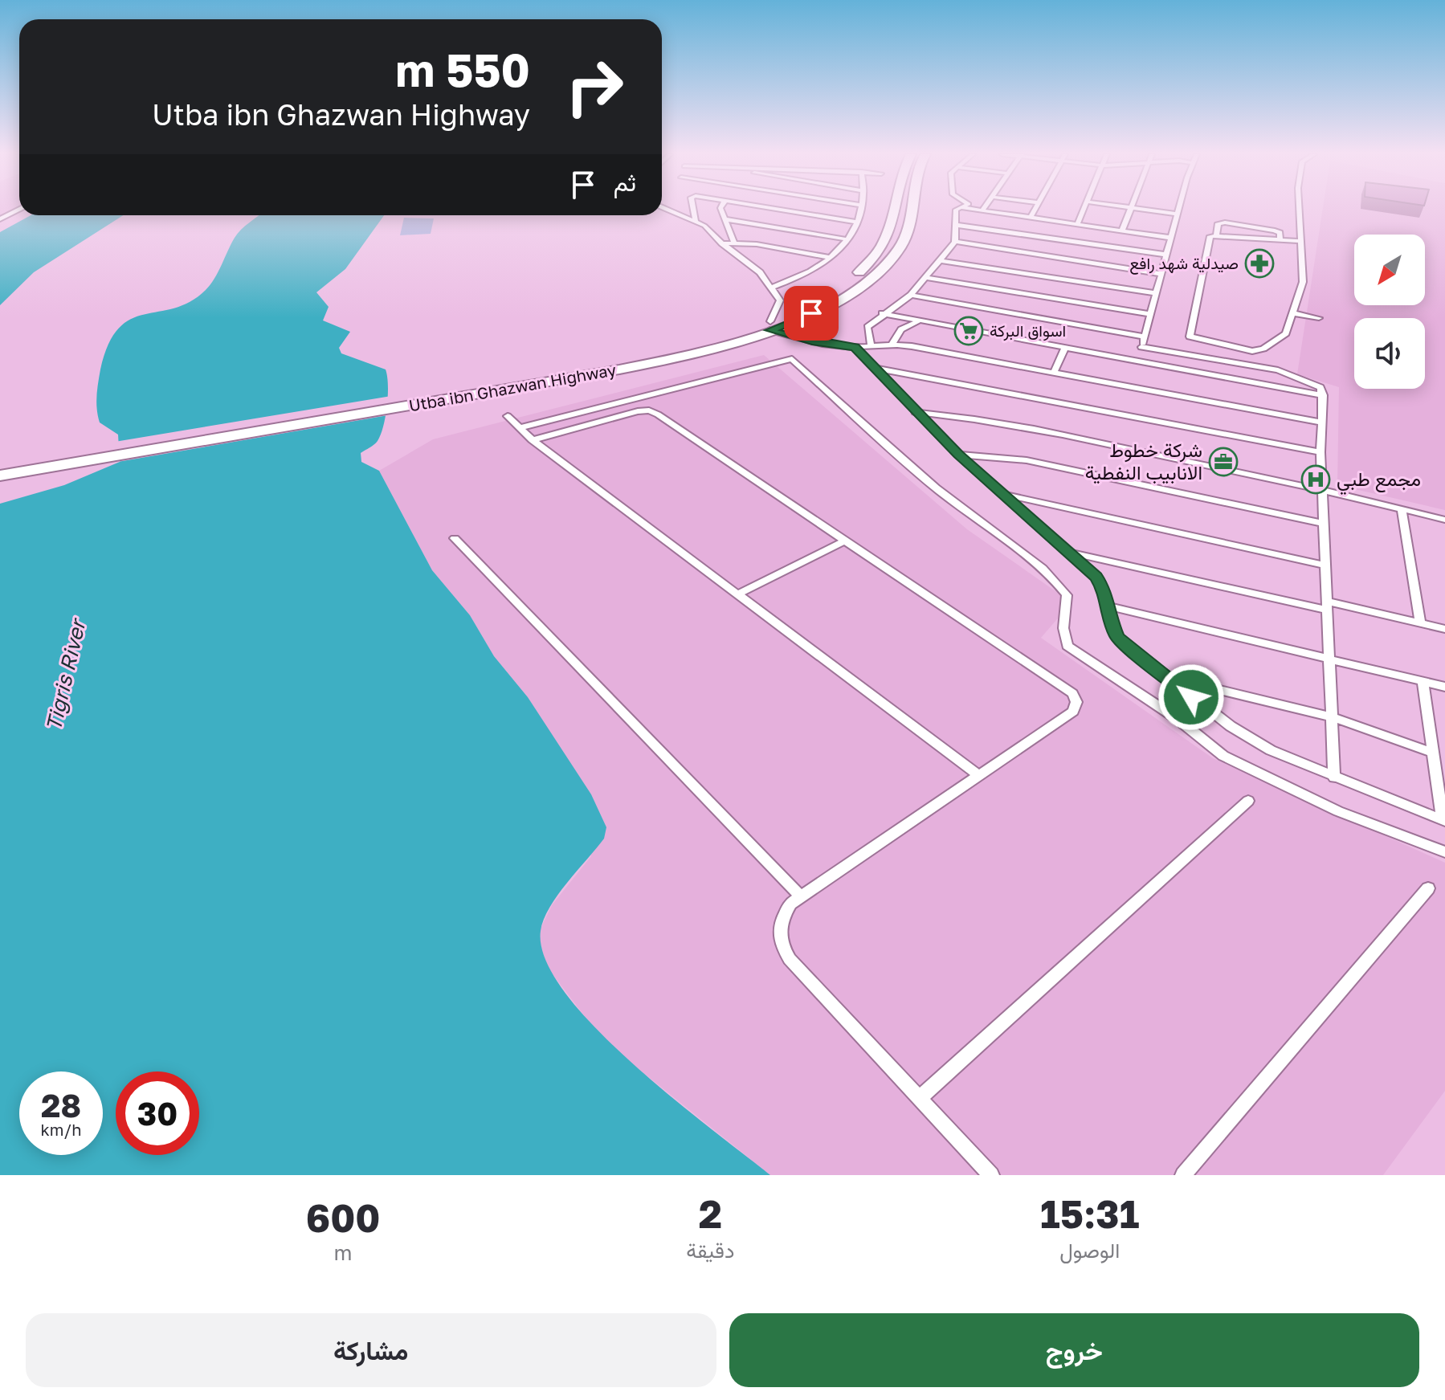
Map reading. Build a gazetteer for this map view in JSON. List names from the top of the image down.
{
  "streets": {
    "highway": ["Utba ibn Ghazwan Highway"]
  },
  "water": ["Tigris River"],
  "places": {
    "pharmacy": ["صيدلية شهد رافع"],
    "supermarket": ["اسواق البركة"],
    "office": ["شركة خطوط الانابيب النفطية"],
    "hospital": ["مجمع طبي"]
  },
  "north": "bottom left",
  "page": {
    "turn": ["550 m", "Utba ibn Ghazwan Highway"],
    "then": "ثم",
    "speed": "28 km/h",
    "limit": "30",
    "eta": [
      "15:31",
      "الوصول",
      "2",
      "دقيقة",
      "600",
      "m"
    ],
    "buttons": ["خروج", "مشاركة"]
  }
}
